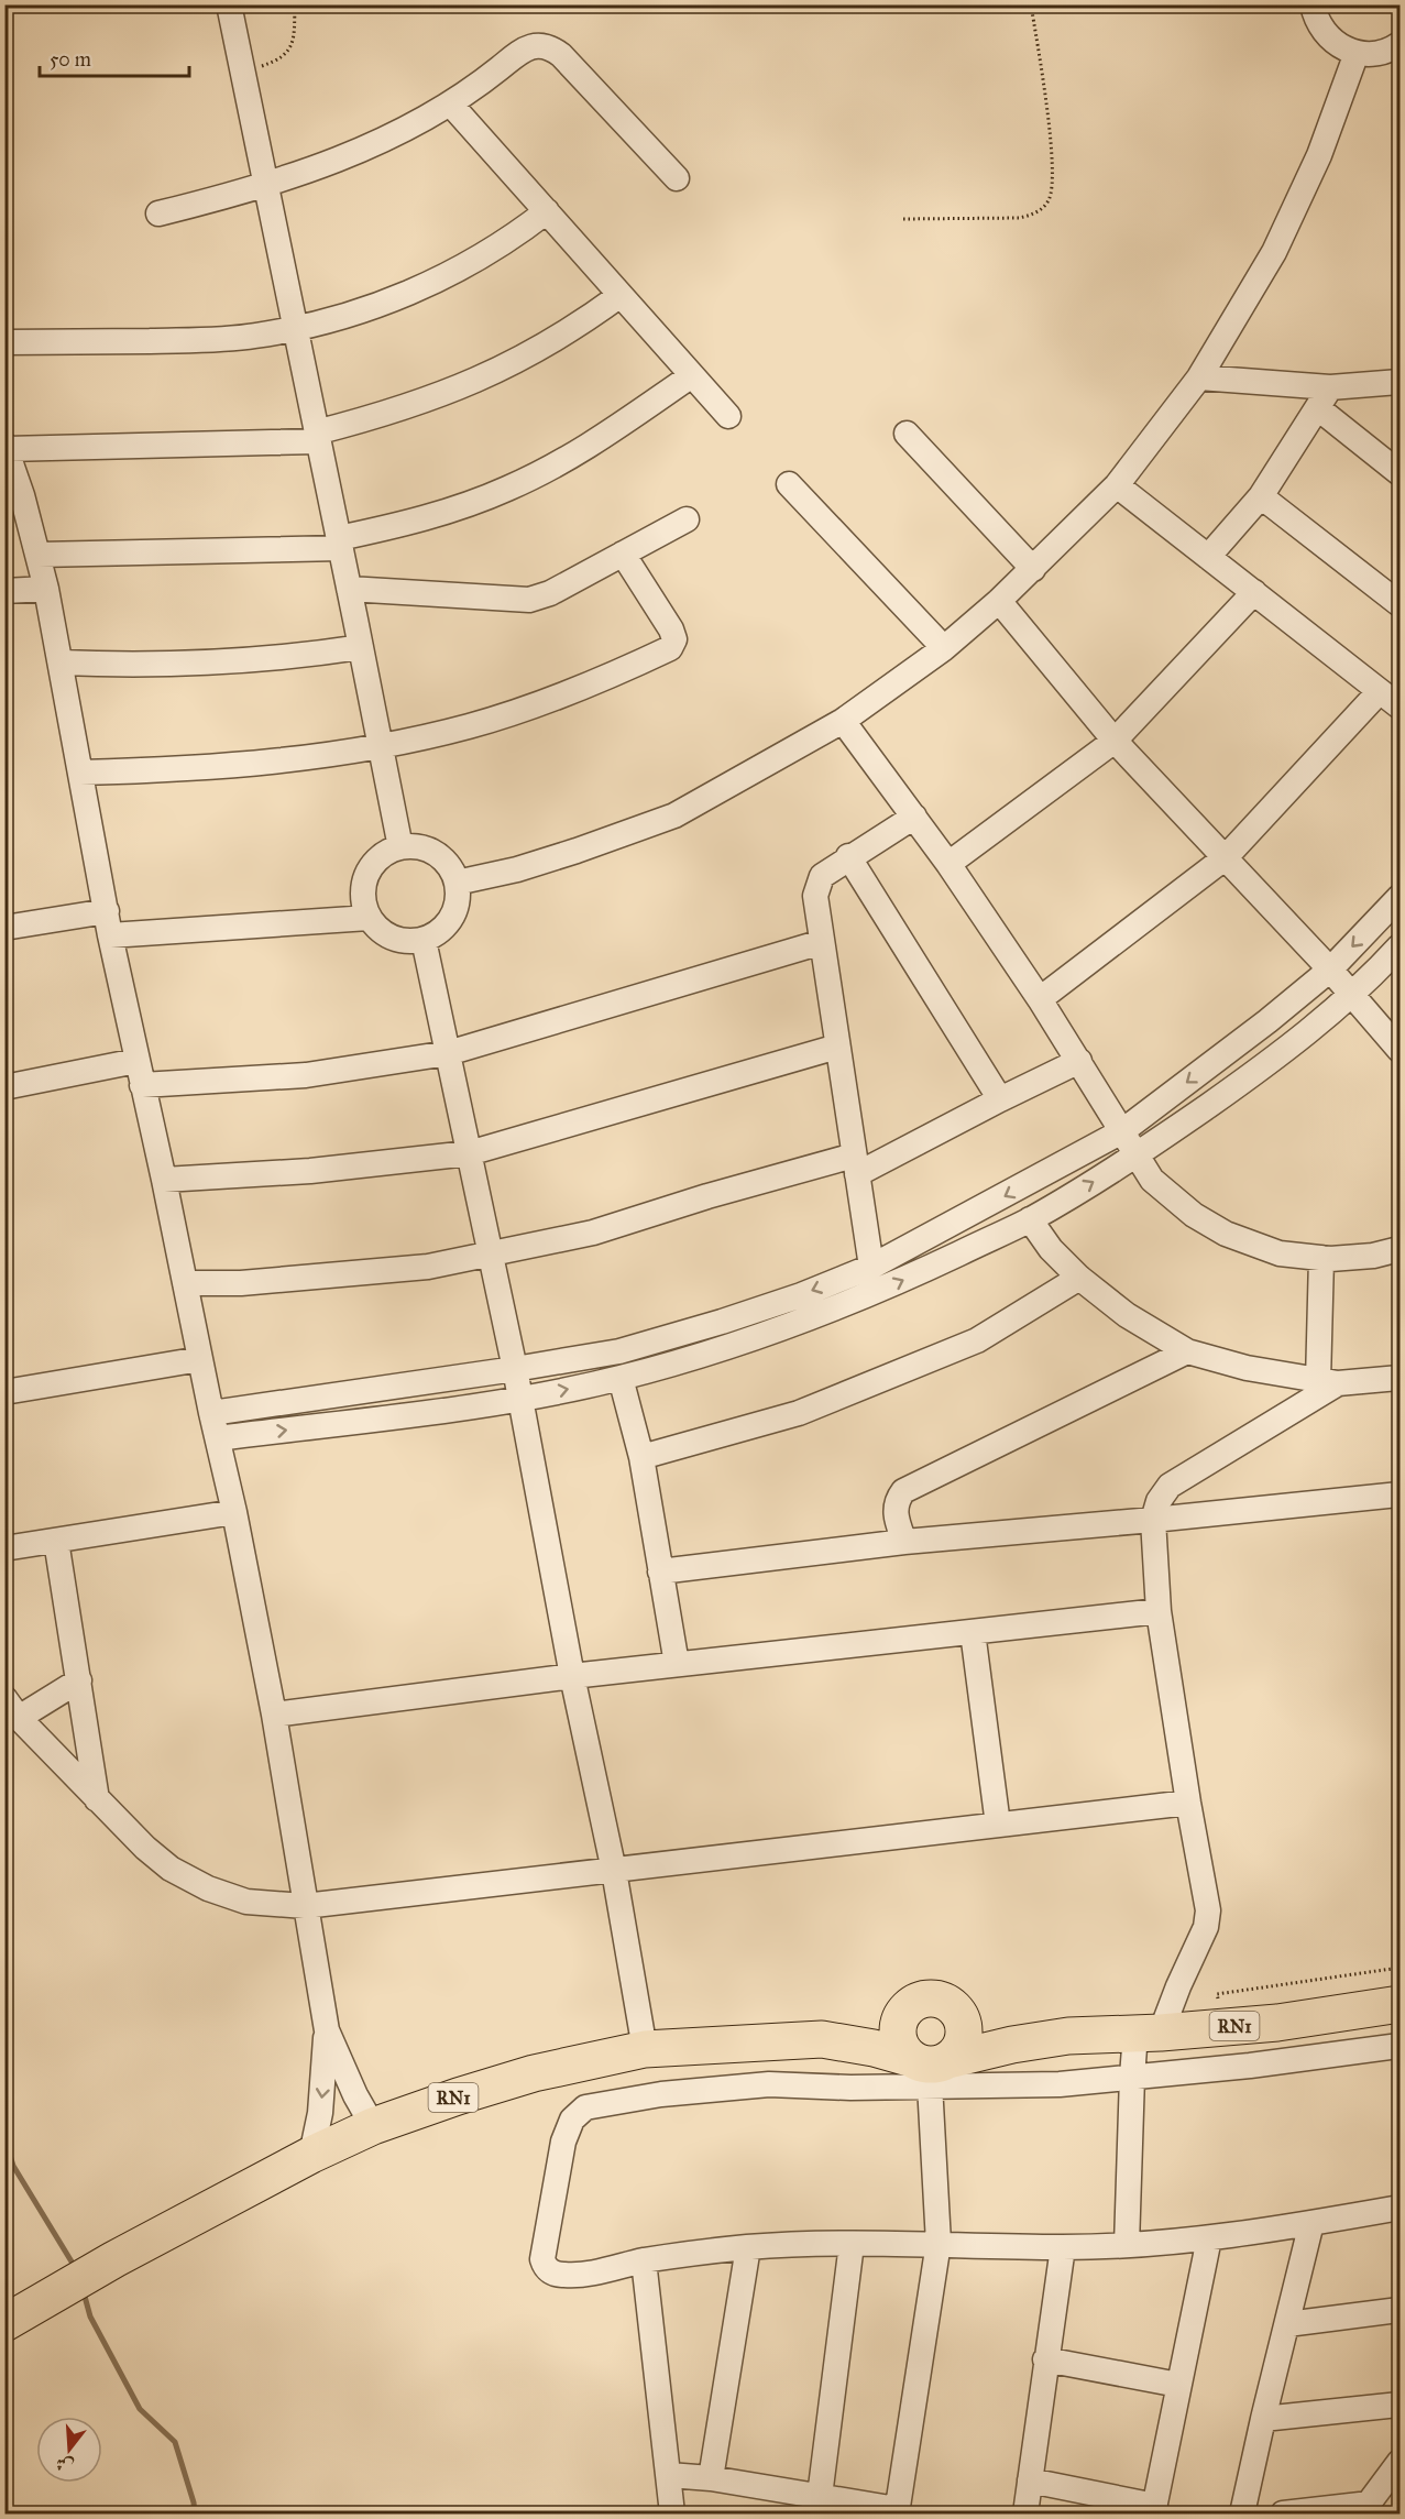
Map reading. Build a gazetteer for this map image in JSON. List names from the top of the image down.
{
  "streets": {
    "main road": ["RN1"]
  },
  "scale_bar": "50 m",
  "north": "bottom"
}
